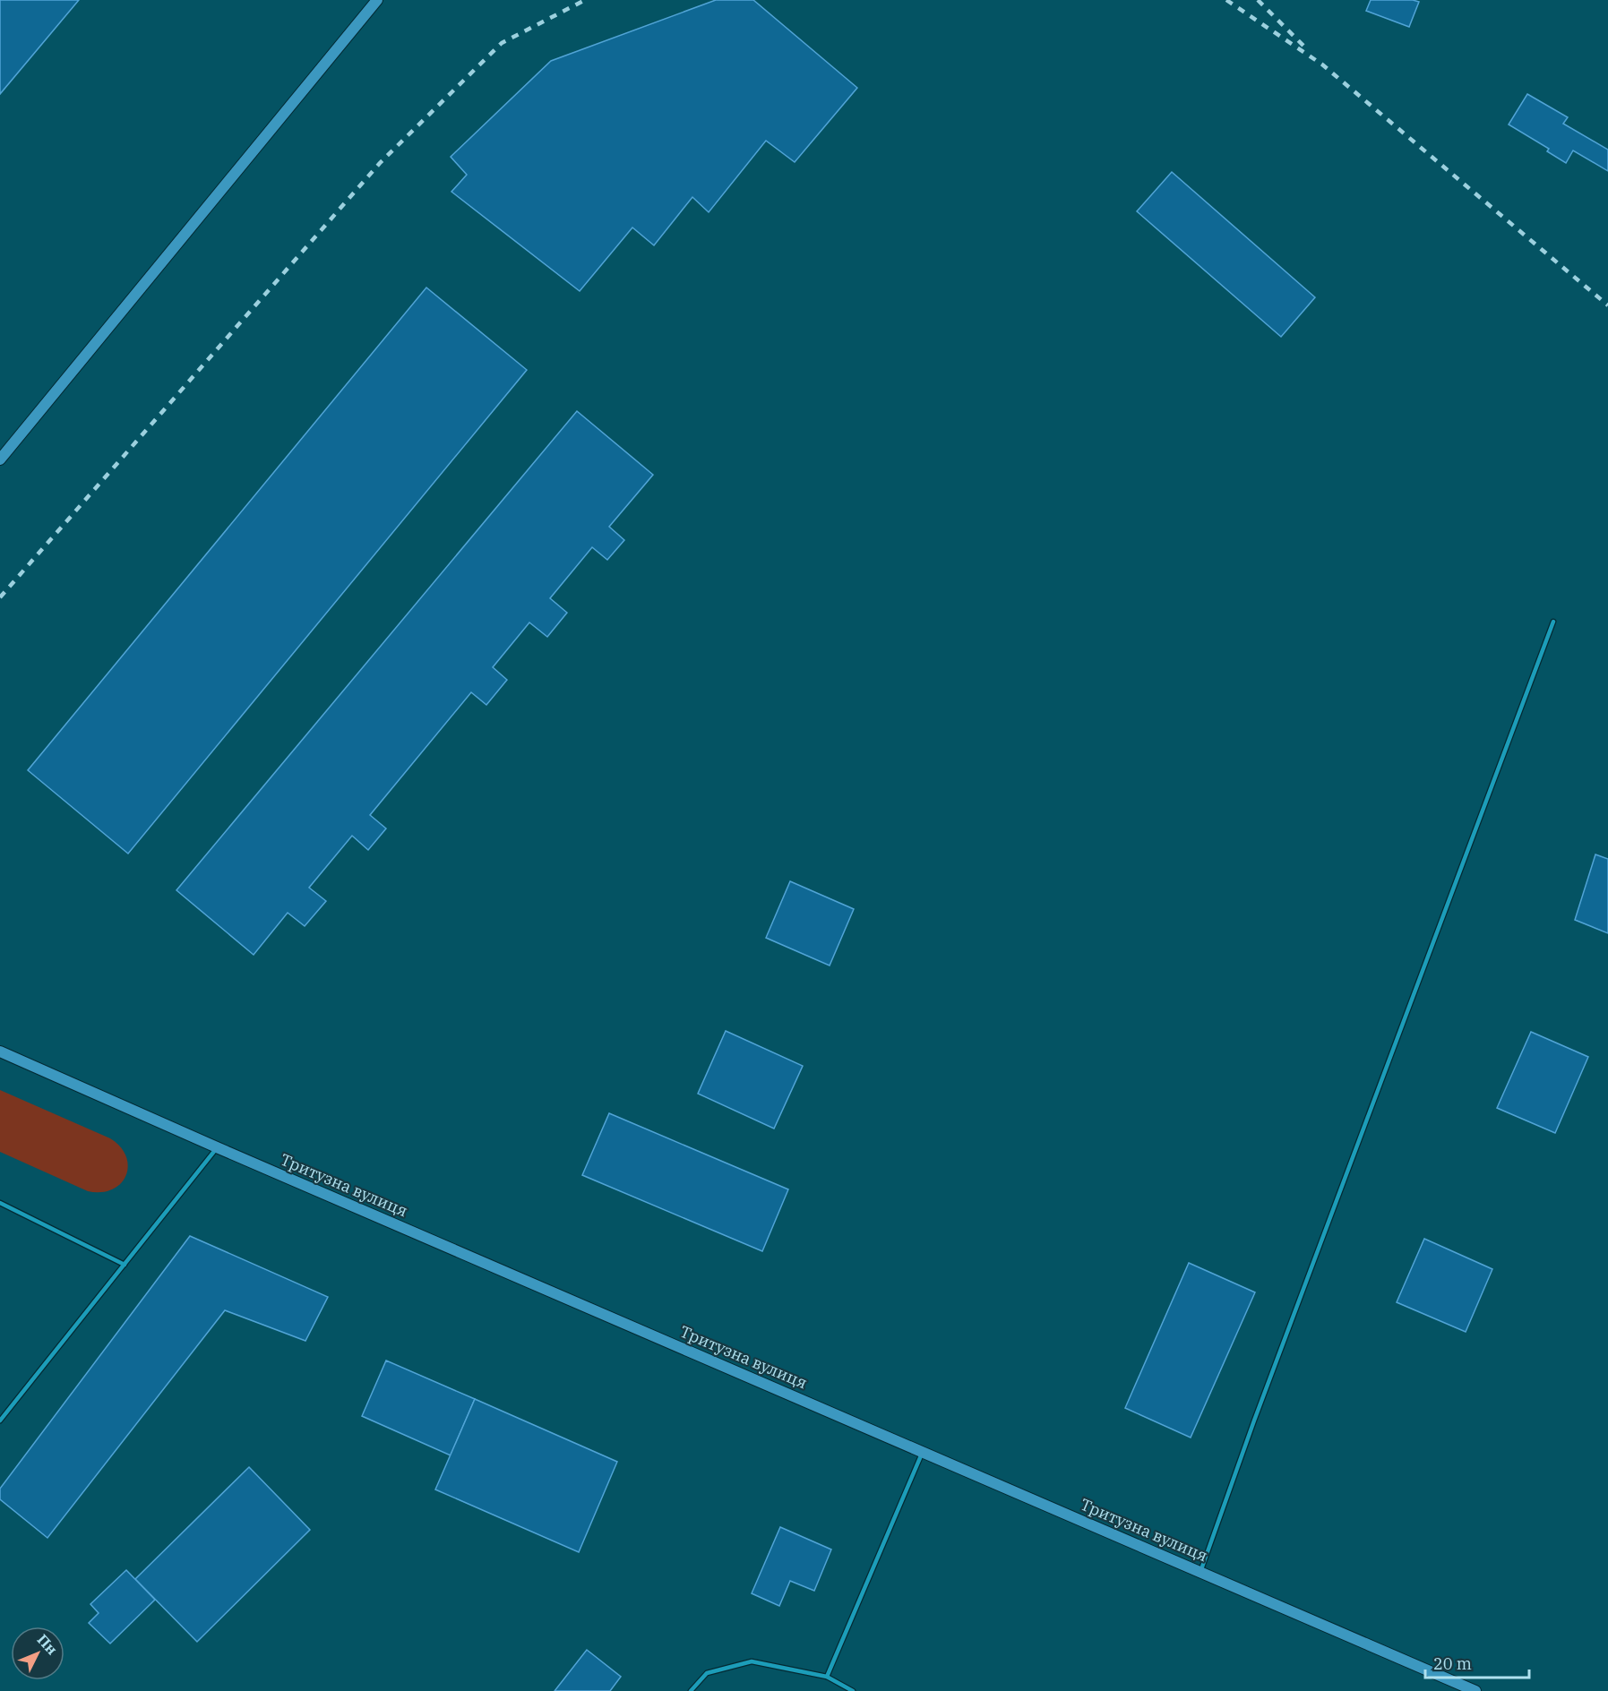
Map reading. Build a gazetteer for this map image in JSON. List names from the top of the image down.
{
  "streets": {
    "main road": ["Тритузна вулиця"]
  },
  "scale_bar": "20 m",
  "north": "top right"
}
